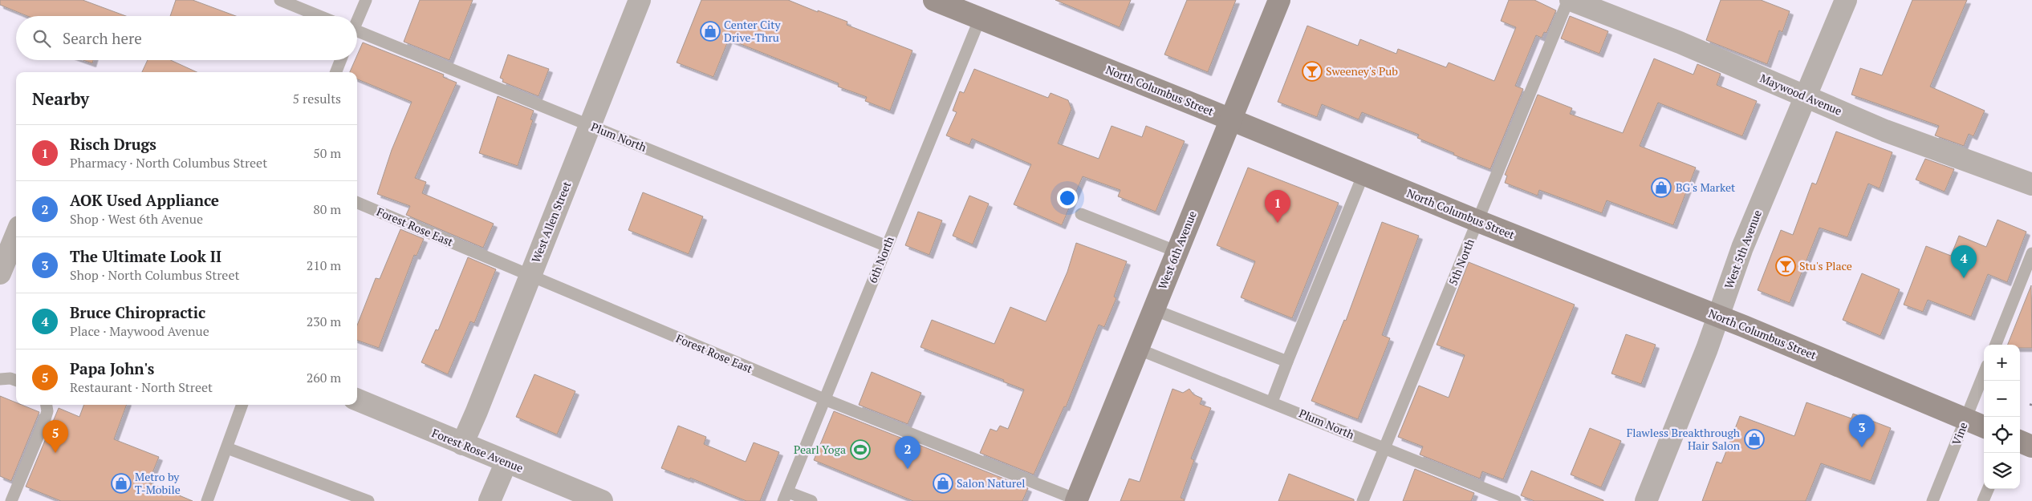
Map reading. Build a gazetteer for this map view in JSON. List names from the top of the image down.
{
  "streets": {
    "main road": ["North Columbus Street", "West 6th Avenue"],
    "street": [
      "Maywood Avenue",
      "West Allen Street",
      "West 5th Avenue",
      "Forest Rose Avenue"
    ],
    "lane": [
      "Plum North",
      "Forest Rose East",
      "6th North",
      "5th North",
      "Vine"
    ]
  },
  "crossings": [
    ["North Columbus Street", "West 5th Avenue"],
    ["North Columbus Street", "West 6th Avenue"],
    ["North Columbus Street", "6th North"],
    ["North Columbus Street", "5th North"],
    ["North Columbus Street", "Vine"],
    ["Maywood Avenue", "West 5th Avenue"],
    ["Maywood Avenue", "5th North"],
    ["Plum North", "West Allen Street"],
    ["Plum North", "West 6th Avenue"],
    ["Plum North", "6th North"],
    ["Plum North", "5th North"],
    ["West Allen Street", "Forest Rose East"],
    ["West Allen Street", "Forest Rose Avenue"],
    ["Forest Rose East", "West 6th Avenue"],
    ["Forest Rose East", "6th North"]
  ],
  "places": {
    "shop": [
      "Center City Drive-Thru",
      "BG's Market",
      "Flawless Breakthrough Hair Salon",
      "Metro by T-Mobile",
      "Salon Naturel"
    ],
    "bar": ["Sweeney's Pub", "Stu's Place"],
    "sports": ["Pearl Yoga"]
  },
  "page": {
    "search": "Search here",
    "heading": ["Nearby", "5 results"],
    "list": [
      {
        "mark": "1",
        "name": "Risch Drugs",
        "note": "Pharmacy · North Columbus Street",
        "value": "50 m"
      },
      {
        "mark": "2",
        "name": "AOK Used Appliance",
        "note": "Shop · West 6th Avenue",
        "value": "80 m"
      },
      {
        "mark": "3",
        "name": "The Ultimate Look II",
        "note": "Shop · North Columbus Street",
        "value": "210 m"
      },
      {
        "mark": "4",
        "name": "Bruce Chiropractic",
        "note": "Place · Maywood Avenue",
        "value": "230 m"
      },
      {
        "mark": "5",
        "name": "Papa John's",
        "note": "Restaurant · North Street",
        "value": "260 m"
      }
    ],
    "pins": [
      "1",
      "4",
      "3",
      "5",
      "2"
    ],
    "map_buttons": ["+", "−"]
  }
}
